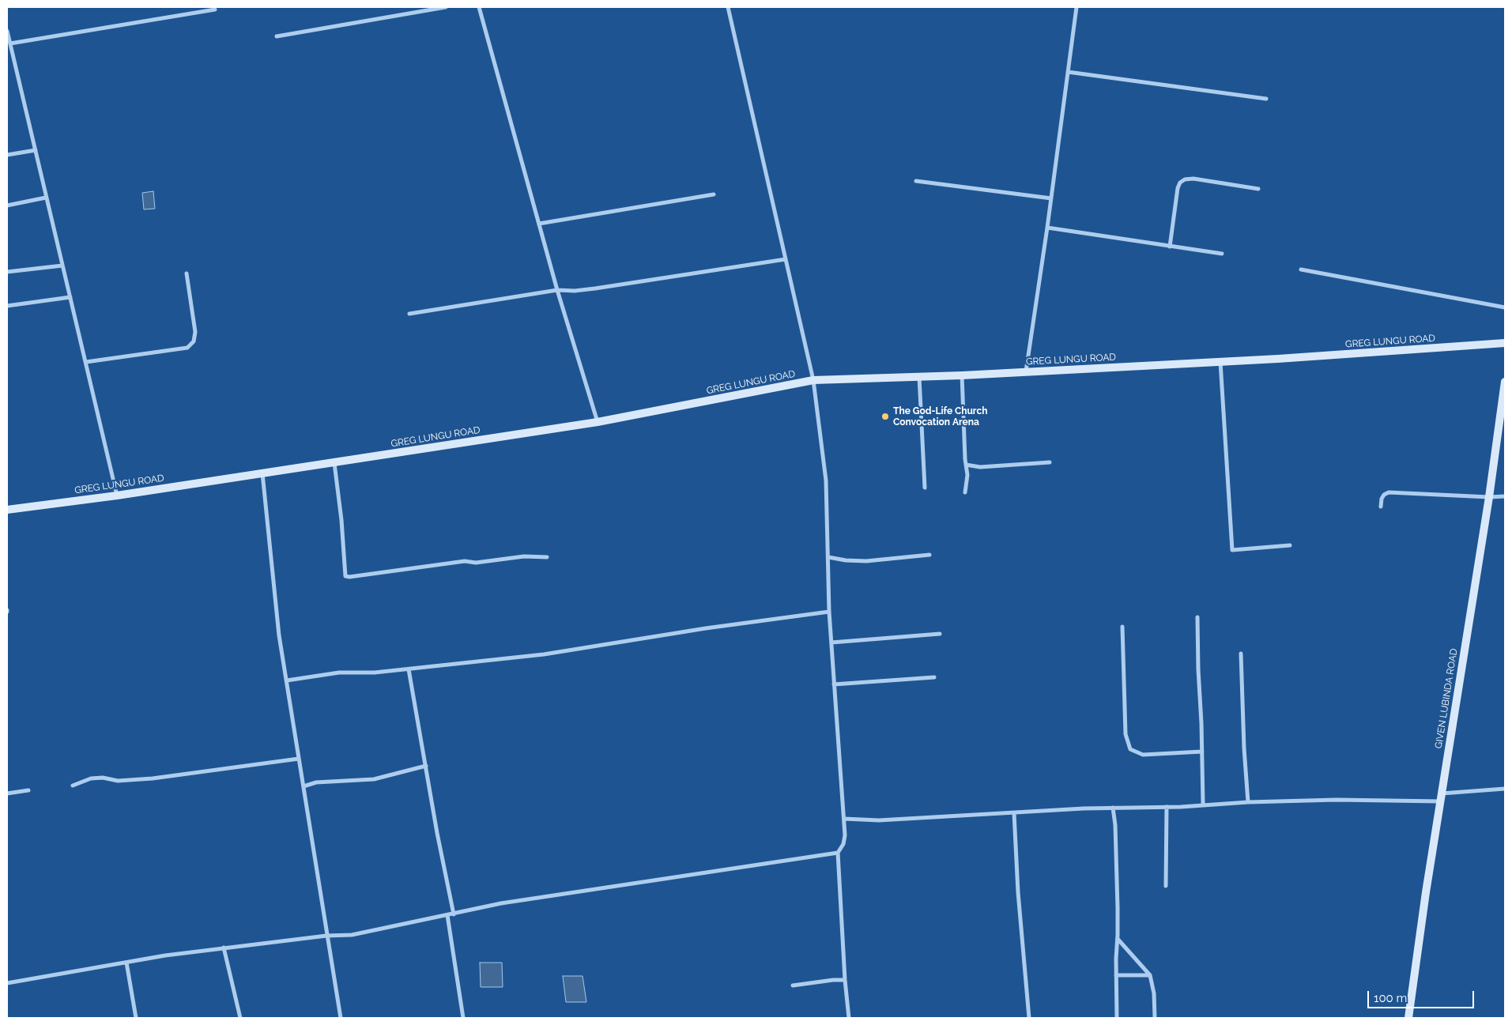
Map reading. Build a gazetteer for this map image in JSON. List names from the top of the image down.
{
  "streets": {
    "street": ["GREG LUNGU ROAD", "GIVEN LUBINDA ROAD"]
  },
  "places": ["The God-Life Church Convocation Arena"],
  "scale_bar": "100 m"
}
